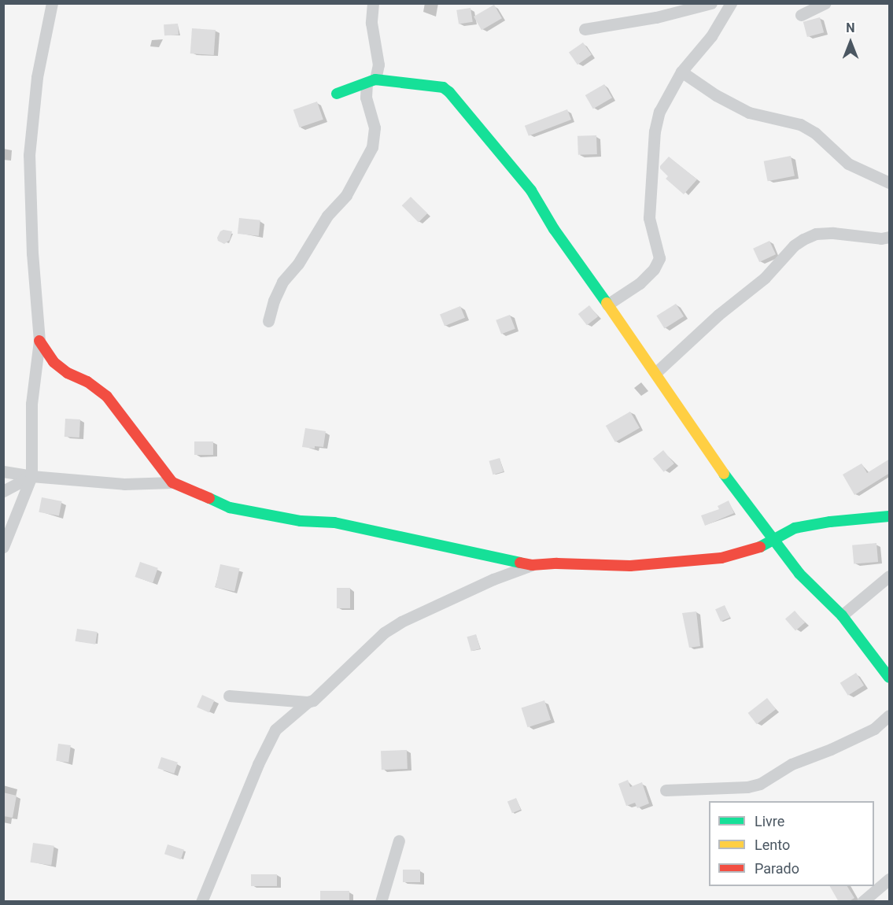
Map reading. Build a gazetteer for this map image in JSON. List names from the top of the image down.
{
  "legend": ["Livre", "Lento", "Parado"],
  "north": "top"
}
